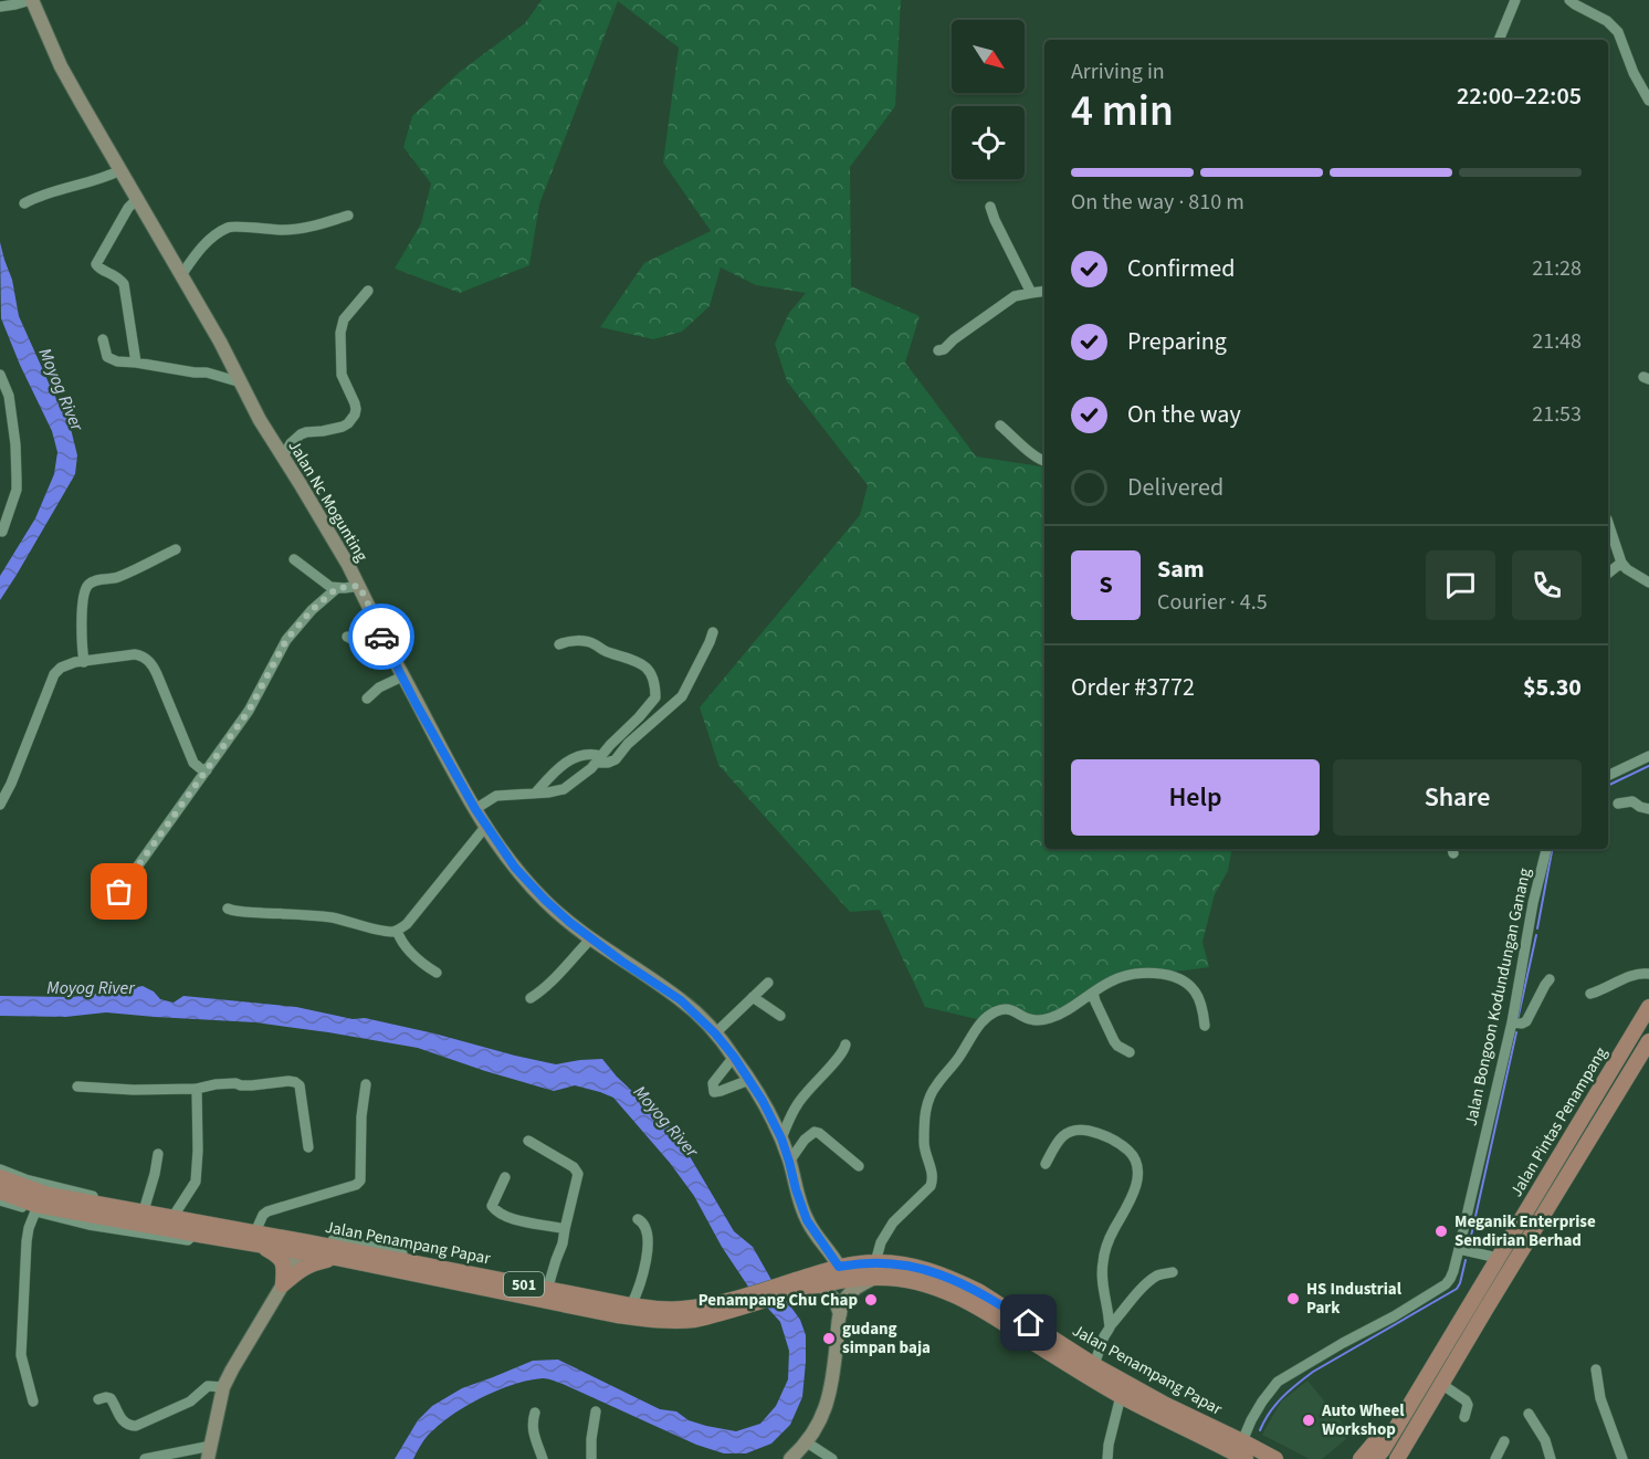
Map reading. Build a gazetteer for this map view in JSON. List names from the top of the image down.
{
  "streets": {
    "main road": ["Jalan Pintas Penampang", "Jalan Penampang Papar", "501"],
    "street": ["Jalan Nc Mogunting", "Jalan Bongoon Kodundungan Ganang"]
  },
  "crossings": [
    ["Jalan Nc Mogunting", "Jalan Penampang Papar"],
    ["Jalan Bongoon Kodundungan Ganang", "Jalan Penampang Papar"]
  ],
  "water": ["Moyog River"],
  "places": [
    "Meganik Enterprise Sendirian Berhad",
    "HS Industrial Park",
    "Penampang Chu Chap",
    "gudang simpan baja",
    "Auto Wheel Workshop"
  ],
  "north": "bottom right",
  "page": {
    "heading": ["4 min", "Arriving in", "22:00–22:05"],
    "panel": [
      "Sam",
      "Courier · 4.5",
      "Order #3772",
      "$5.30"
    ],
    "bar": "On the way · 810 m",
    "list": [
      ["Confirmed", "21:28"],
      ["Preparing", "21:48"],
      ["On the way", "21:53"],
      "Delivered"
    ],
    "round": "S",
    "buttons": ["Help", "Share"]
  }
}
